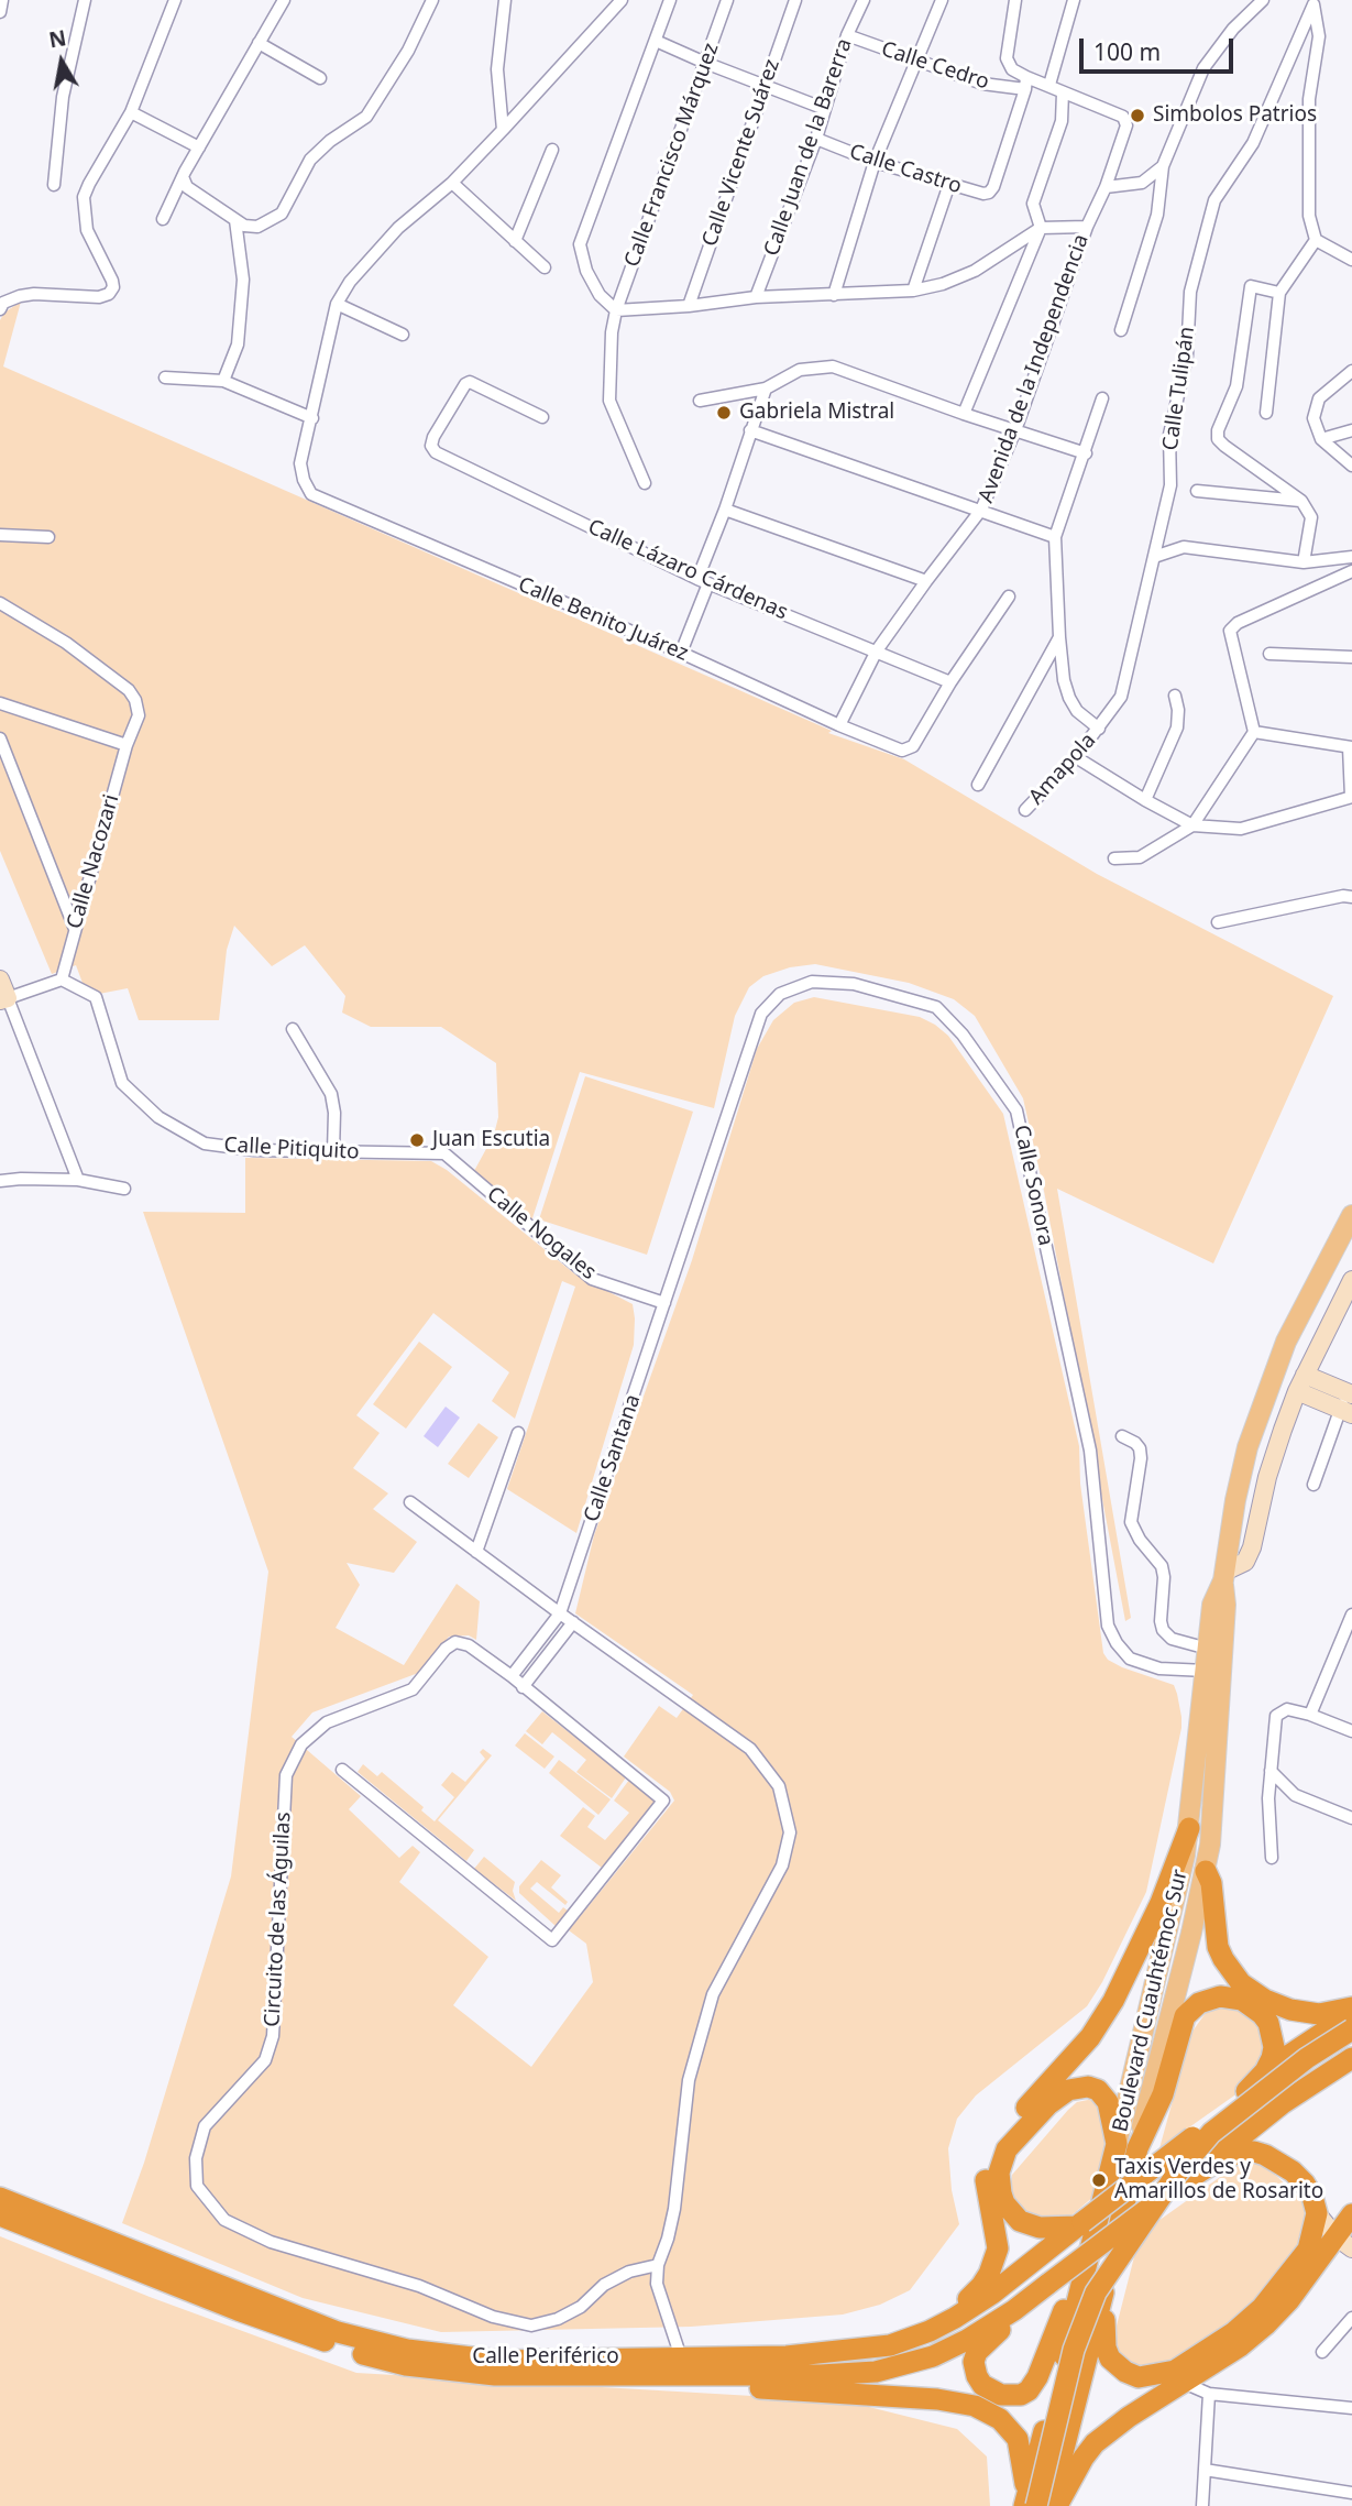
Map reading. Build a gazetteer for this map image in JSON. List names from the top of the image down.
{
  "streets": {
    "highway": ["Boulevard Cuauhtémoc Sur", "Calle Periférico"],
    "street": [
      "Calle Cedro",
      "Calle Juan de la Barerra",
      "Calle Vicente Suárez",
      "Calle Francisco Márquez",
      "Calle Castro",
      "Avenida de la Independencia",
      "Calle Tulipán",
      "Calle Lázaro Cárdenas",
      "Calle Benito Juárez",
      "Amapola",
      "Calle Nacozari",
      "Calle Pitiquito",
      "Calle Sonora",
      "Calle Nogales",
      "Calle Santana",
      "Circuito de las Águilas"
    ]
  },
  "crossings": [
    ["Calle Cedro", "Calle Juan de la Barerra"],
    ["Calle Cedro", "Calle Castro"],
    ["Calle Cedro", "Avenida de la Independencia"],
    ["Calle Juan de la Barerra", "Calle Castro"],
    ["Avenida de la Independencia", "Calle Lázaro Cárdenas"],
    ["Avenida de la Independencia", "Calle Benito Juárez"],
    ["Calle Tulipán", "Amapola"],
    ["Calle Lázaro Cárdenas", "Calle Benito Juárez"],
    ["Calle Nacozari", "Calle Pitiquito"],
    ["Calle Pitiquito", "Calle Nogales"],
    ["Calle Sonora", "Calle Nogales"],
    ["Calle Sonora", "Calle Santana"],
    ["Calle Sonora", "Boulevard Cuauhtémoc Sur"],
    ["Calle Nogales", "Calle Santana"],
    ["Calle Santana", "Circuito de las Águilas"]
  ],
  "places": [
    "Simbolos Patrios",
    "Gabriela Mistral",
    "Juan Escutia",
    "Taxis Verdes y Amarillos de Rosarito"
  ],
  "scale_bar": "100 m",
  "north": "top"
}
